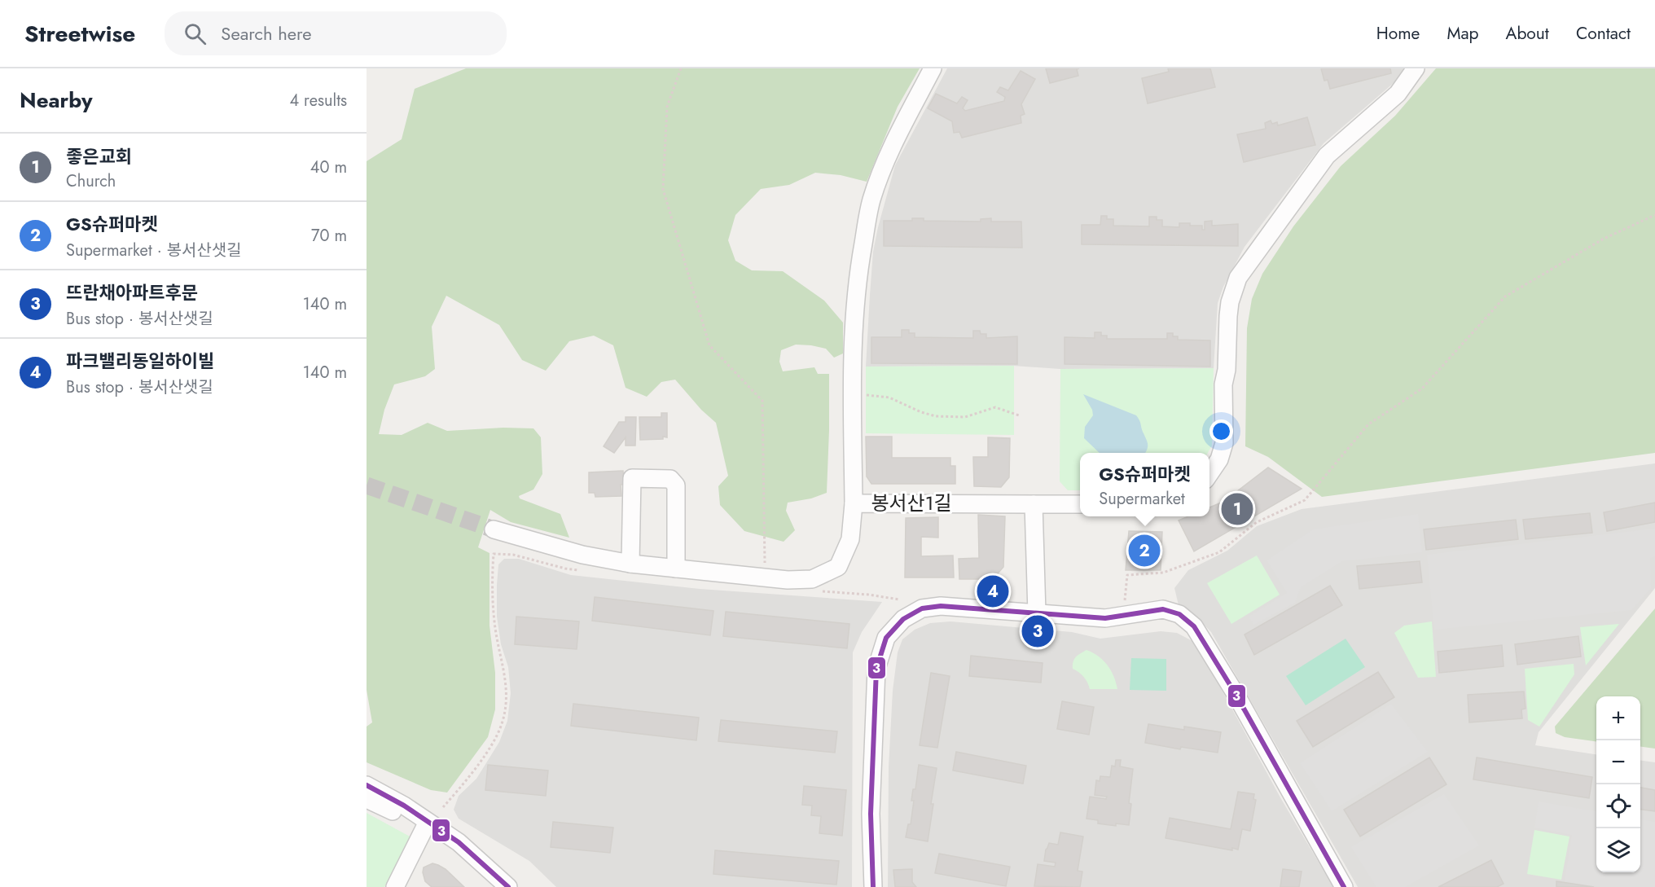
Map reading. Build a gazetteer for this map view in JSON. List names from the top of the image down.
{
  "streets": {
    "street": ["봉서산1길"]
  },
  "lines": ["transit line 3"],
  "page": {
    "header": "Streetwise",
    "search": "Search here",
    "nav": [
      "Home",
      "Map",
      "About",
      "Contact"
    ],
    "heading": ["Nearby", "4 results"],
    "list": [
      {
        "mark": "1",
        "name": "좋은교회",
        "note": "Church",
        "value": "40 m"
      },
      {
        "mark": "2",
        "name": "GS슈퍼마켓",
        "note": "Supermarket · 봉서산샛길",
        "value": "70 m"
      },
      {
        "mark": "3",
        "name": "뜨란채아파트후문",
        "note": "Bus stop · 봉서산샛길",
        "value": "140 m"
      },
      {
        "mark": "4",
        "name": "파크밸리동일하이빌",
        "note": "Bus stop · 봉서산샛길",
        "value": "140 m"
      }
    ],
    "popup": ["GS슈퍼마켓", "Supermarket"],
    "pins": [
      "1",
      "2",
      "4",
      "3"
    ],
    "map_buttons": ["+", "−"]
  }
}
